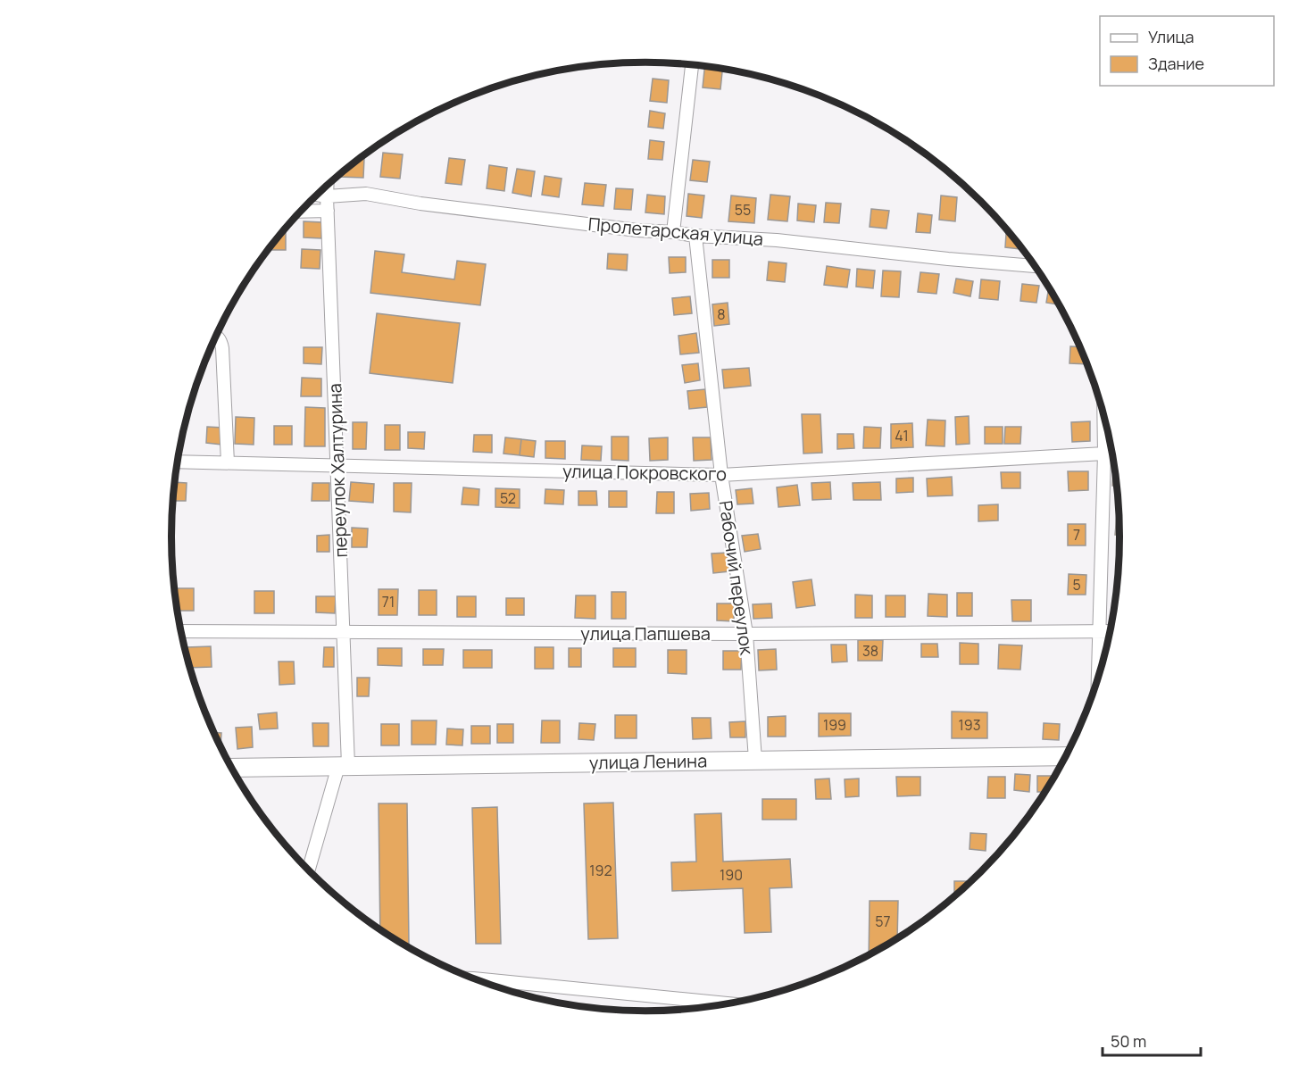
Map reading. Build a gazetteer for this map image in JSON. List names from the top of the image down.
{
  "streets": {
    "main road": ["улица Ленина"],
    "street": [
      "Пролетарская улица",
      "переулок Халтурина",
      "улица Покровского",
      "Рабочий переулок",
      "улица Папшева"
    ]
  },
  "crossings": [
    ["Пролетарская улица", "переулок Халтурина"],
    ["Пролетарская улица", "Рабочий переулок"],
    ["переулок Халтурина", "улица Покровского"],
    ["переулок Халтурина", "улица Папшева"],
    ["переулок Халтурина", "улица Ленина"],
    ["улица Покровского", "Рабочий переулок"],
    ["Рабочий переулок", "улица Папшева"],
    ["Рабочий переулок", "улица Ленина"]
  ],
  "house_numbers": [
    "55",
    "8",
    "41",
    "52",
    "7",
    "5",
    "71",
    "38",
    "199",
    "193",
    "192",
    "190",
    "57"
  ],
  "legend": ["Улица", "Здание"],
  "scale_bar": "50 m"
}
